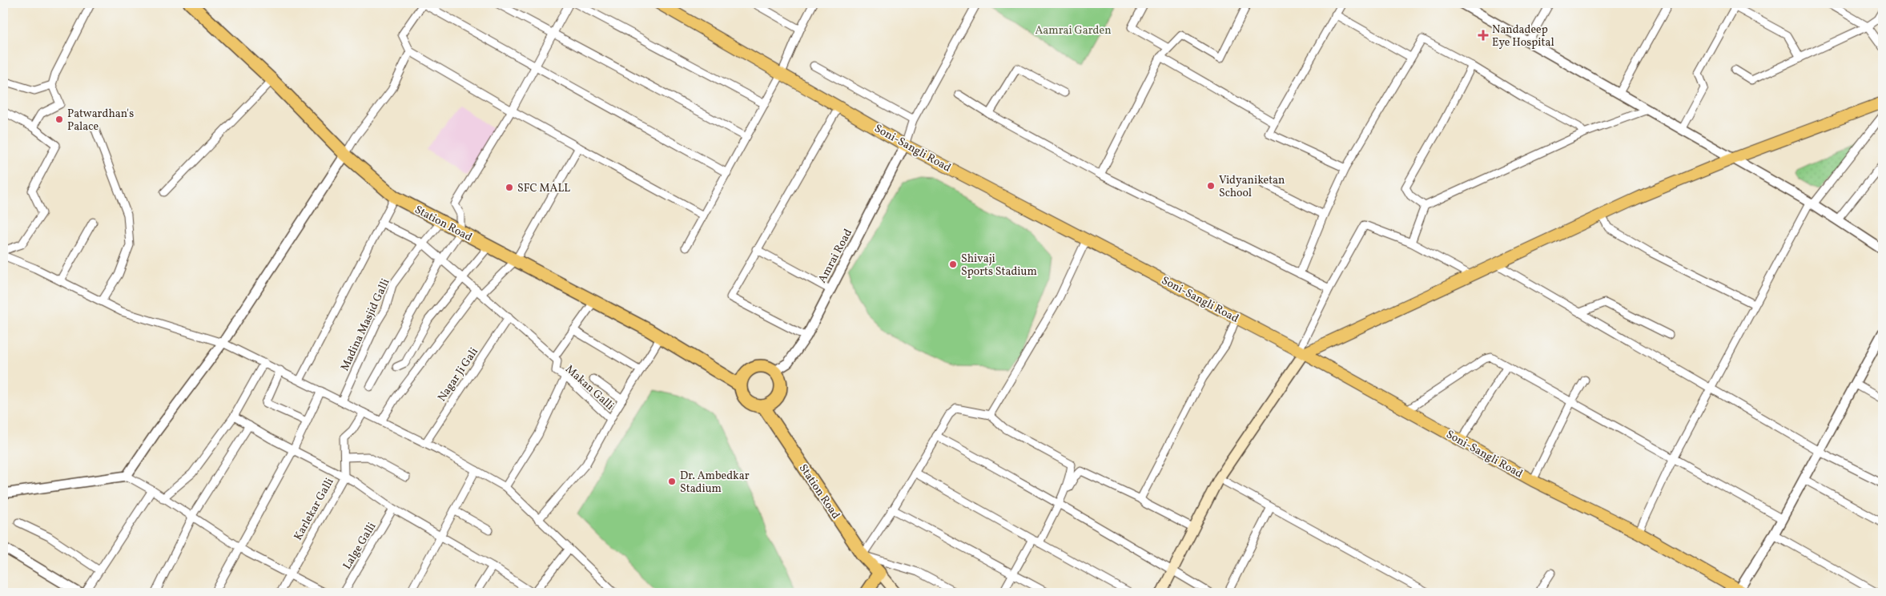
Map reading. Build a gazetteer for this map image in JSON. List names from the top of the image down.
{
  "streets": {
    "highway": ["Station Road"],
    "main road": ["Soni-Sangli Road"],
    "street": [
      "Amrai Road",
      "Madina Masjid Galli",
      "Nagar Ji Gali",
      "Makan Galli",
      "Karlekar Galli",
      "Lalge Galli"
    ]
  },
  "crossings": [
    ["Soni-Sangli Road", "Amrai Road"],
    ["Station Road", "Amrai Road"],
    ["Station Road", "Madina Masjid Galli"]
  ],
  "parks": ["Aamrai Garden"],
  "places": {
    "health": ["Nandadeep Eye Hospital"],
    "other": [
      "Patwardhan's Palace",
      "Vidyaniketan School",
      "SFC MALL",
      "Shivaji Sports Stadium",
      "Dr. Ambedkar Stadium"
    ]
  }
}
